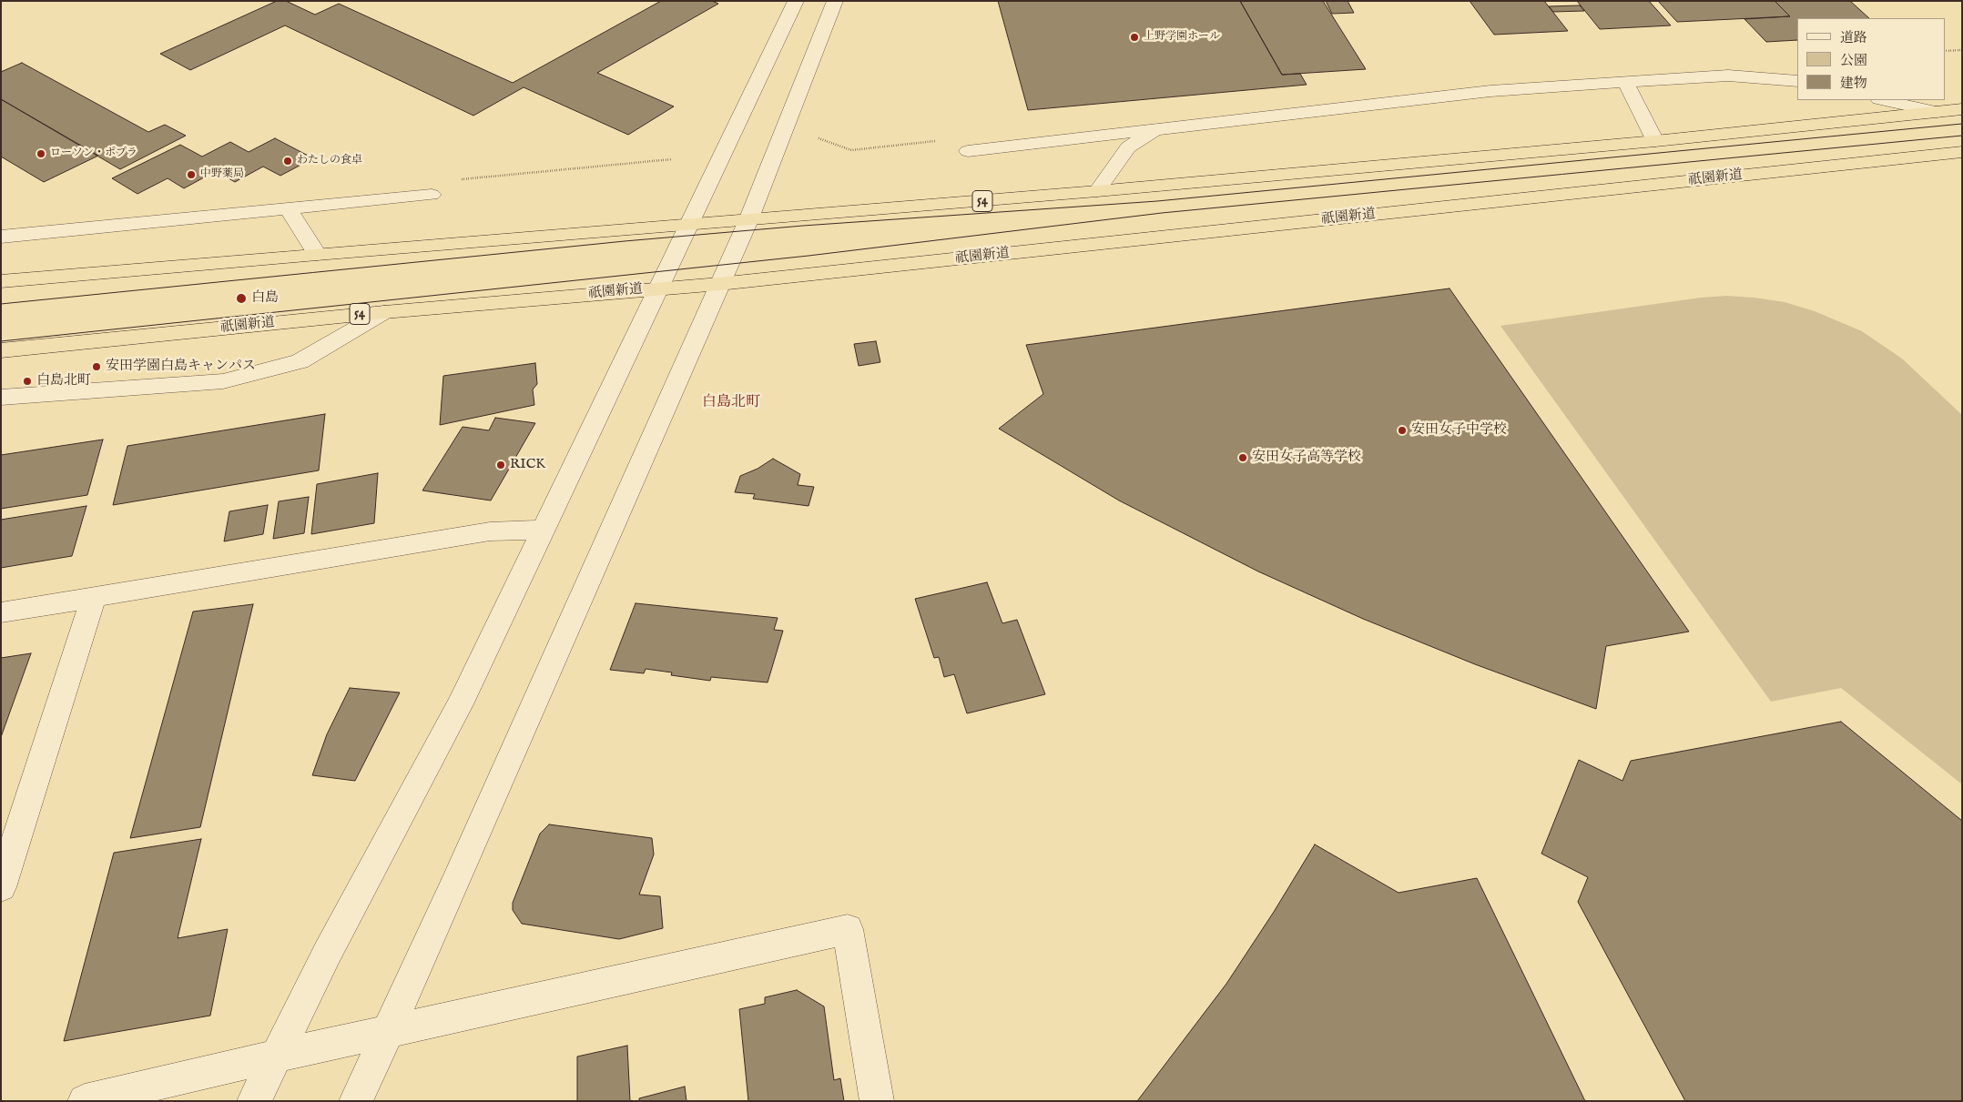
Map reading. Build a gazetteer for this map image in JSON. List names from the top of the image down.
{
  "streets": {
    "highway": ["祇園新道", "54"]
  },
  "districts": ["白島北町"],
  "places": [
    "上野学園ホール",
    "ローソン・ポプラ",
    "わたしの食卓",
    "中野薬局",
    "白島",
    "安田学園白島キャンパス",
    "白島北町",
    "安田女子中学校",
    "安田女子高等学校",
    "RICK"
  ],
  "legend": ["道路", "公園", "建物"]
}
